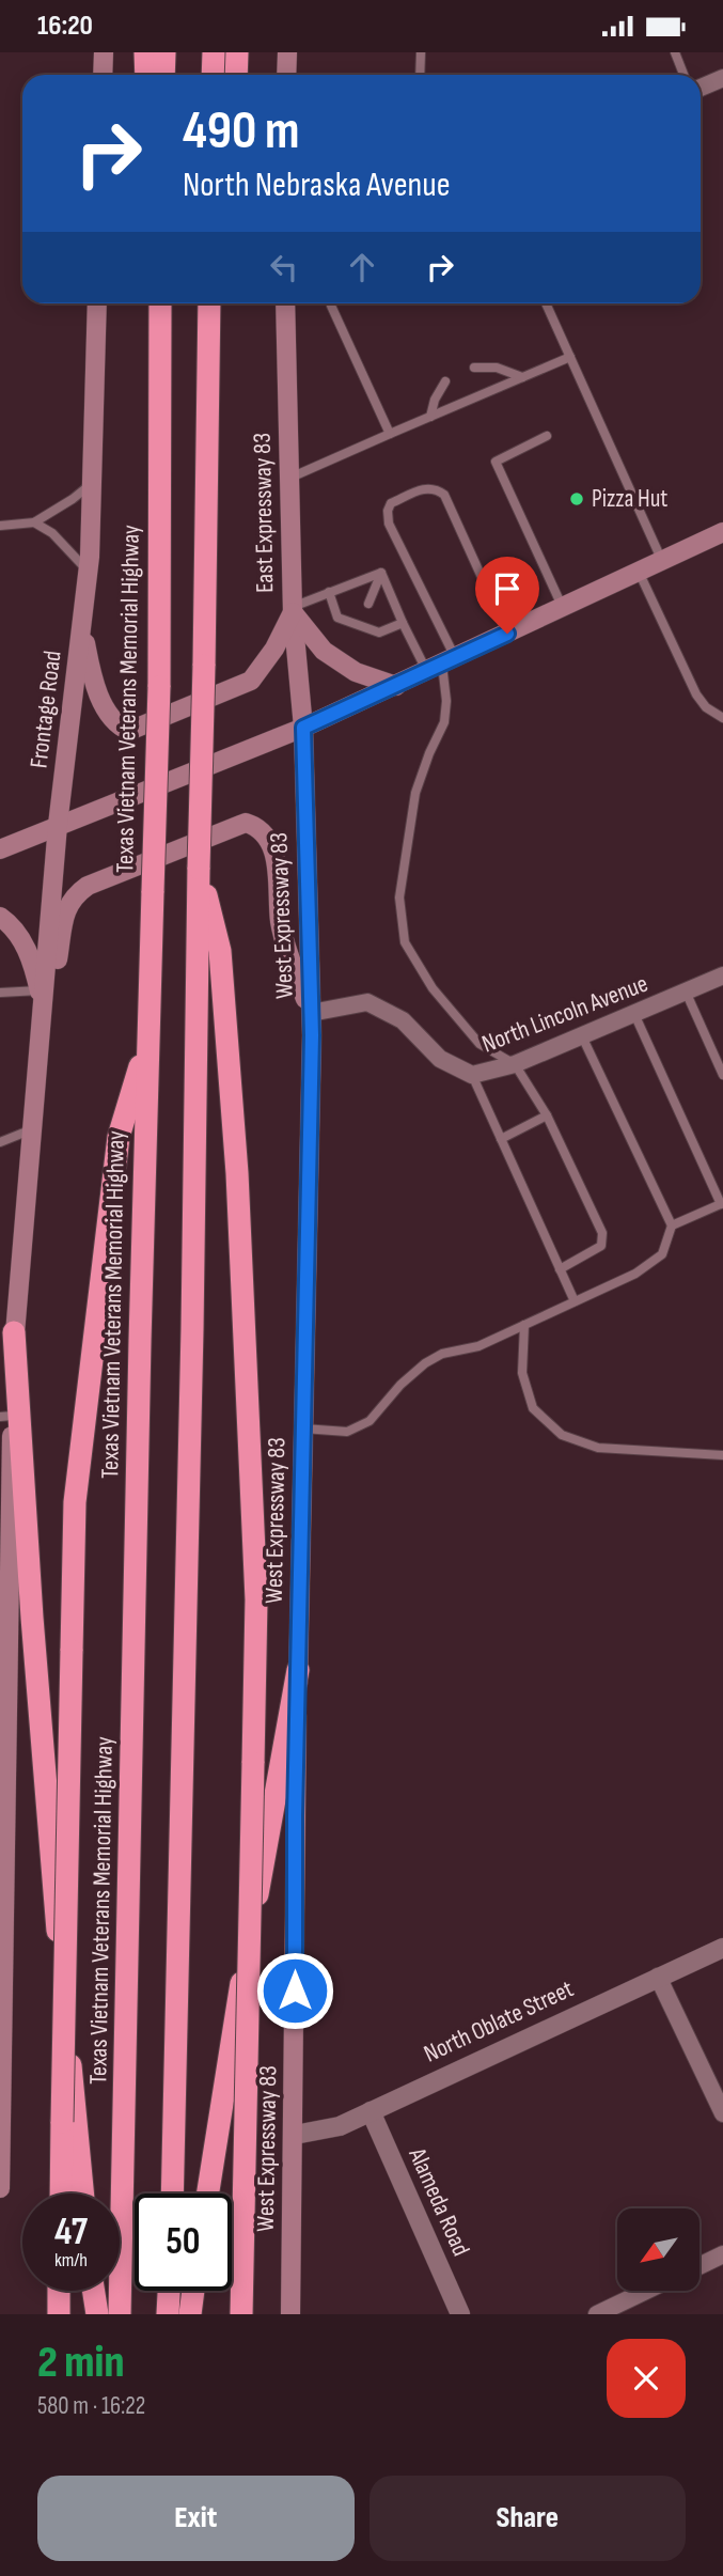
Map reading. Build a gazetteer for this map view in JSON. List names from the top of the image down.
{
  "streets": {
    "highway": ["Texas Vietnam Veterans Memorial Highway"],
    "main road": ["East Expressway 83", "Frontage Road", "West Expressway 83"],
    "street": ["North Lincoln Avenue", "North Oblate Street", "Alameda Road"]
  },
  "crossings": [
    ["East Expressway 83", "West Expressway 83"],
    ["West Expressway 83", "North Lincoln Avenue"],
    ["West Expressway 83", "North Oblate Street"],
    ["North Oblate Street", "Alameda Road"]
  ],
  "places": ["Pizza Hut"],
  "north": "bottom left",
  "page": {
    "status": "16:20",
    "turn": ["490 m", "North Nebraska Avenue"],
    "speed": "47 km/h",
    "limit": "50",
    "heading": ["2 min", "580 m · 16:22"],
    "buttons": ["Exit", "Share"]
  }
}
